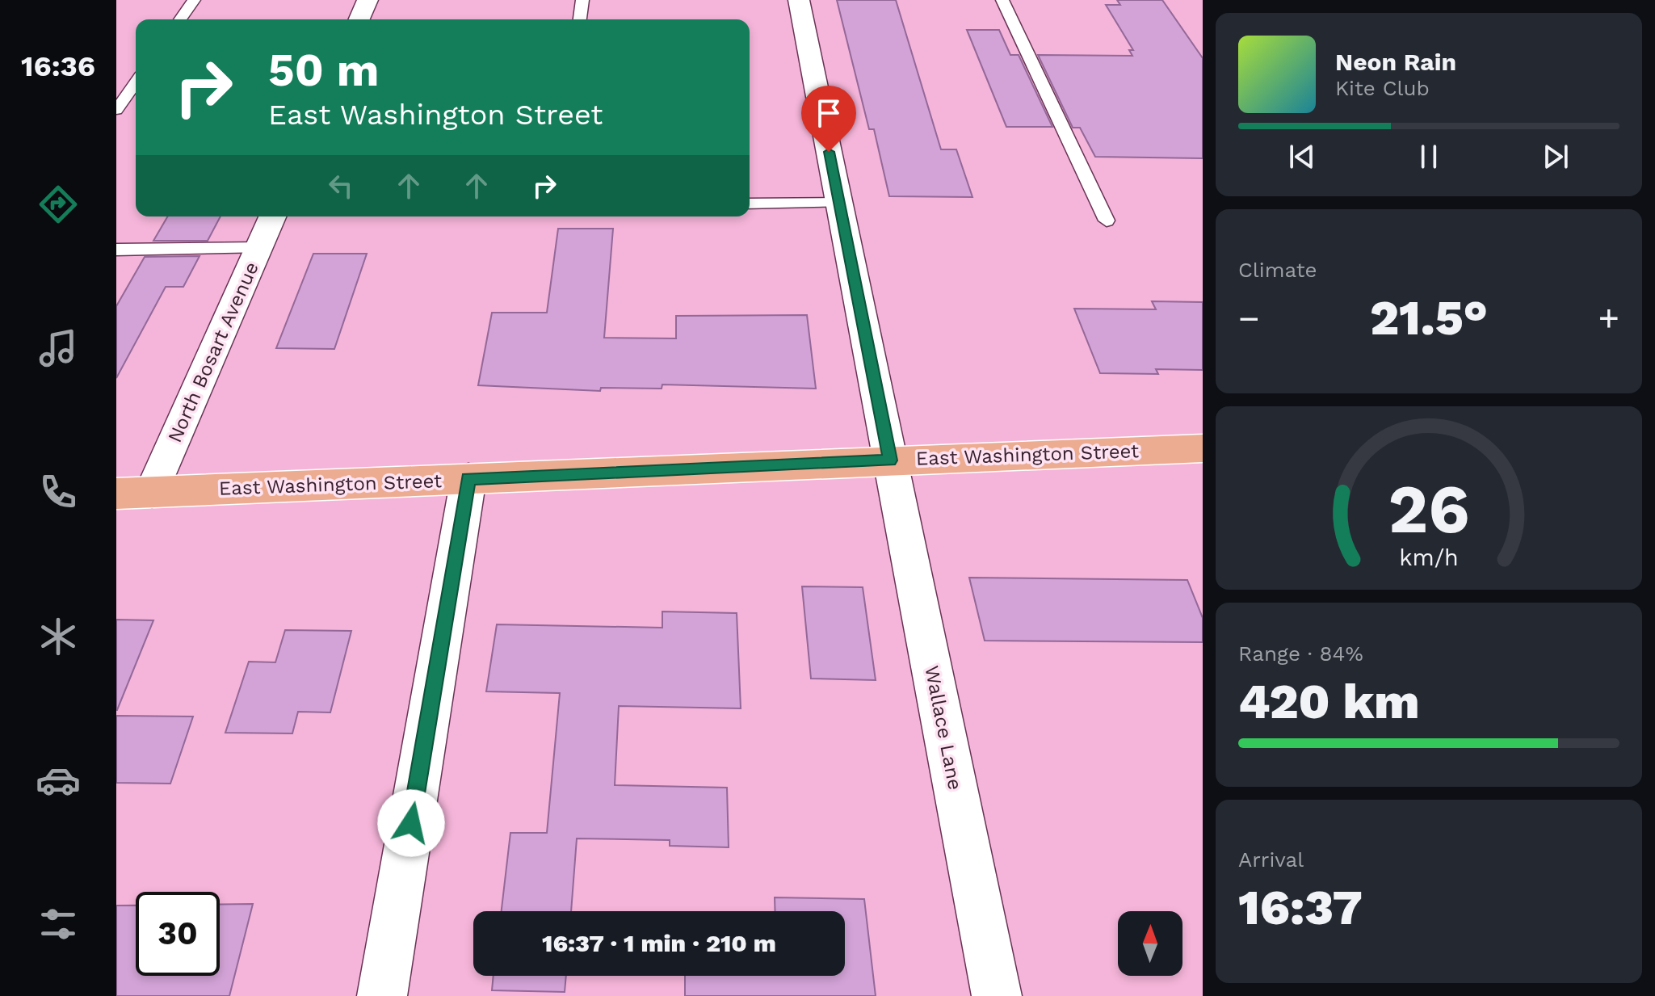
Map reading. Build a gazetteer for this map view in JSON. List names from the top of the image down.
{
  "streets": {
    "main road": ["East Washington Street"],
    "street": ["North Bosart Avenue", "Wallace Lane"]
  },
  "crossings": [
    ["North Bosart Avenue", "East Washington Street"],
    ["East Washington Street", "Wallace Lane"]
  ],
  "north": "top",
  "page": {
    "tabs": "16:36",
    "turn": ["50 m", "East Washington Street"],
    "song": ["Neon Rain", "Kite Club"],
    "tile": [
      "Climate",
      ["Range · 84%", "420 km"],
      ["Arrival", "16:37"]
    ],
    "heat": ["−", "21.5°", "+"],
    "limit": "30",
    "trip": "16:37 · 1 min · 210 m",
    "gauge": ["26", "km/h"]
  }
}
